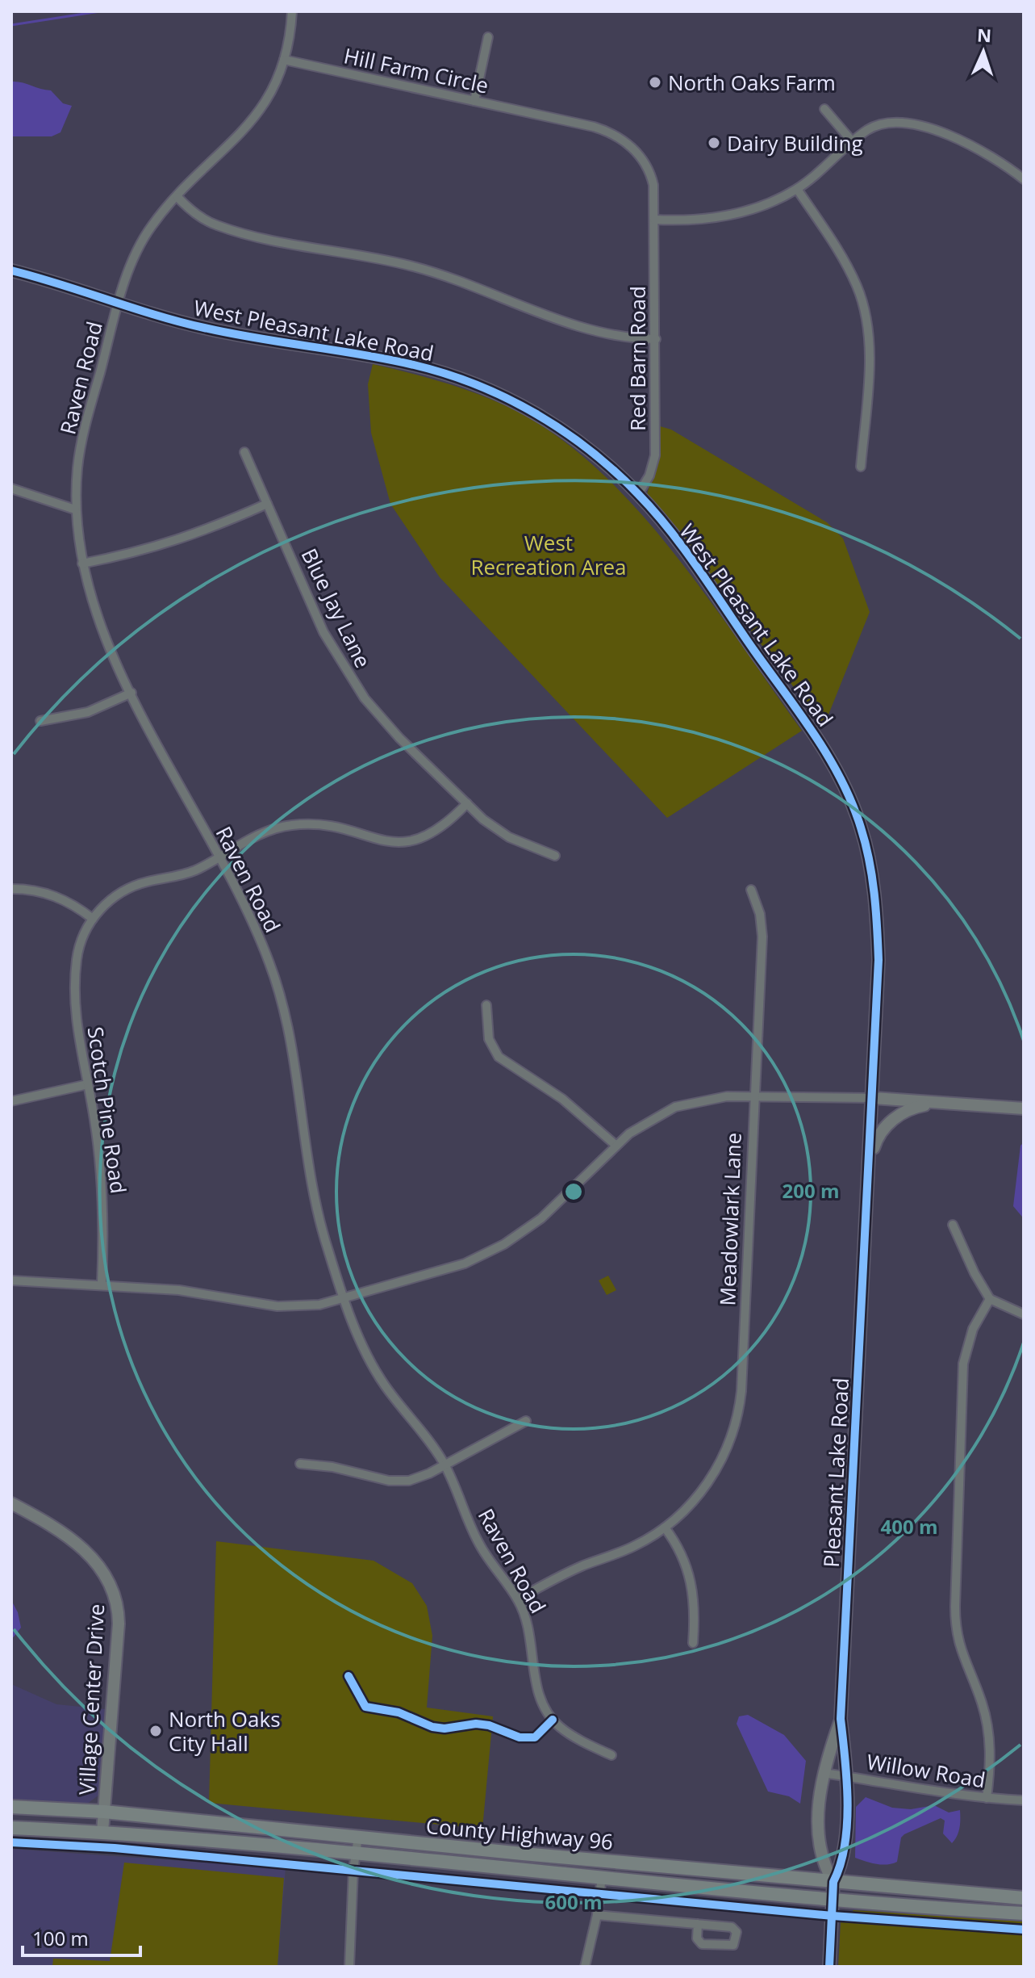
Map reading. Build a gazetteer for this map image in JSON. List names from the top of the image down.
{
  "streets": {
    "main road": ["County Highway 96"],
    "street": [
      "Hill Farm Circle",
      "West Pleasant Lake Road",
      "Red Barn Road",
      "Raven Road",
      "Blue Jay Lane",
      "Scotch Pine Road",
      "Meadowlark Lane",
      "Pleasant Lake Road",
      "Village Center Drive",
      "Willow Road"
    ]
  },
  "crossings": [
    ["Hill Farm Circle", "Red Barn Road"],
    ["West Pleasant Lake Road", "Red Barn Road"],
    ["West Pleasant Lake Road", "Raven Road"],
    ["West Pleasant Lake Road", "Pleasant Lake Road"],
    ["Raven Road", "Scotch Pine Road"],
    ["Raven Road", "Meadowlark Lane"],
    ["Pleasant Lake Road", "Willow Road"],
    ["Pleasant Lake Road", "County Highway 96"],
    ["Village Center Drive", "County Highway 96"]
  ],
  "parks": ["West Recreation Area"],
  "places": ["North Oaks Farm", "Dairy Building", "North Oaks City Hall"],
  "scale_bar": "100 m",
  "north": "top",
  "rings": ["200 m", "400 m", "600 m"]
}
